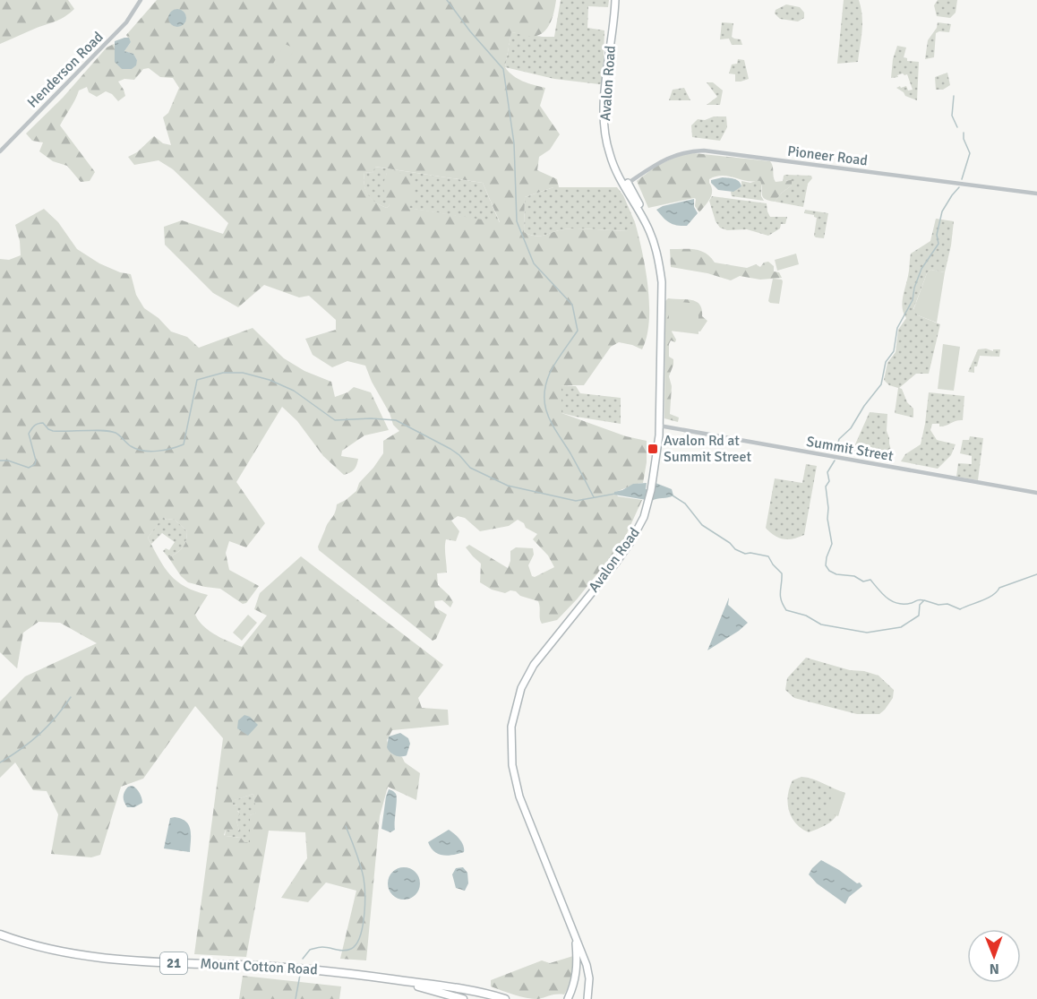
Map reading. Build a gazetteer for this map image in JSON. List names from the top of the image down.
{
  "streets": {
    "highway": ["21", "Mount Cotton Road"],
    "street": [
      "Henderson Road",
      "Avalon Road",
      "Pioneer Road",
      "Summit Street"
    ]
  },
  "crossings": [
    ["Avalon Road", "Pioneer Road"],
    ["Avalon Road", "Summit Street"]
  ],
  "places": {
    "transit": ["Avalon Rd at Summit Street"]
  },
  "north": "bottom"
}
